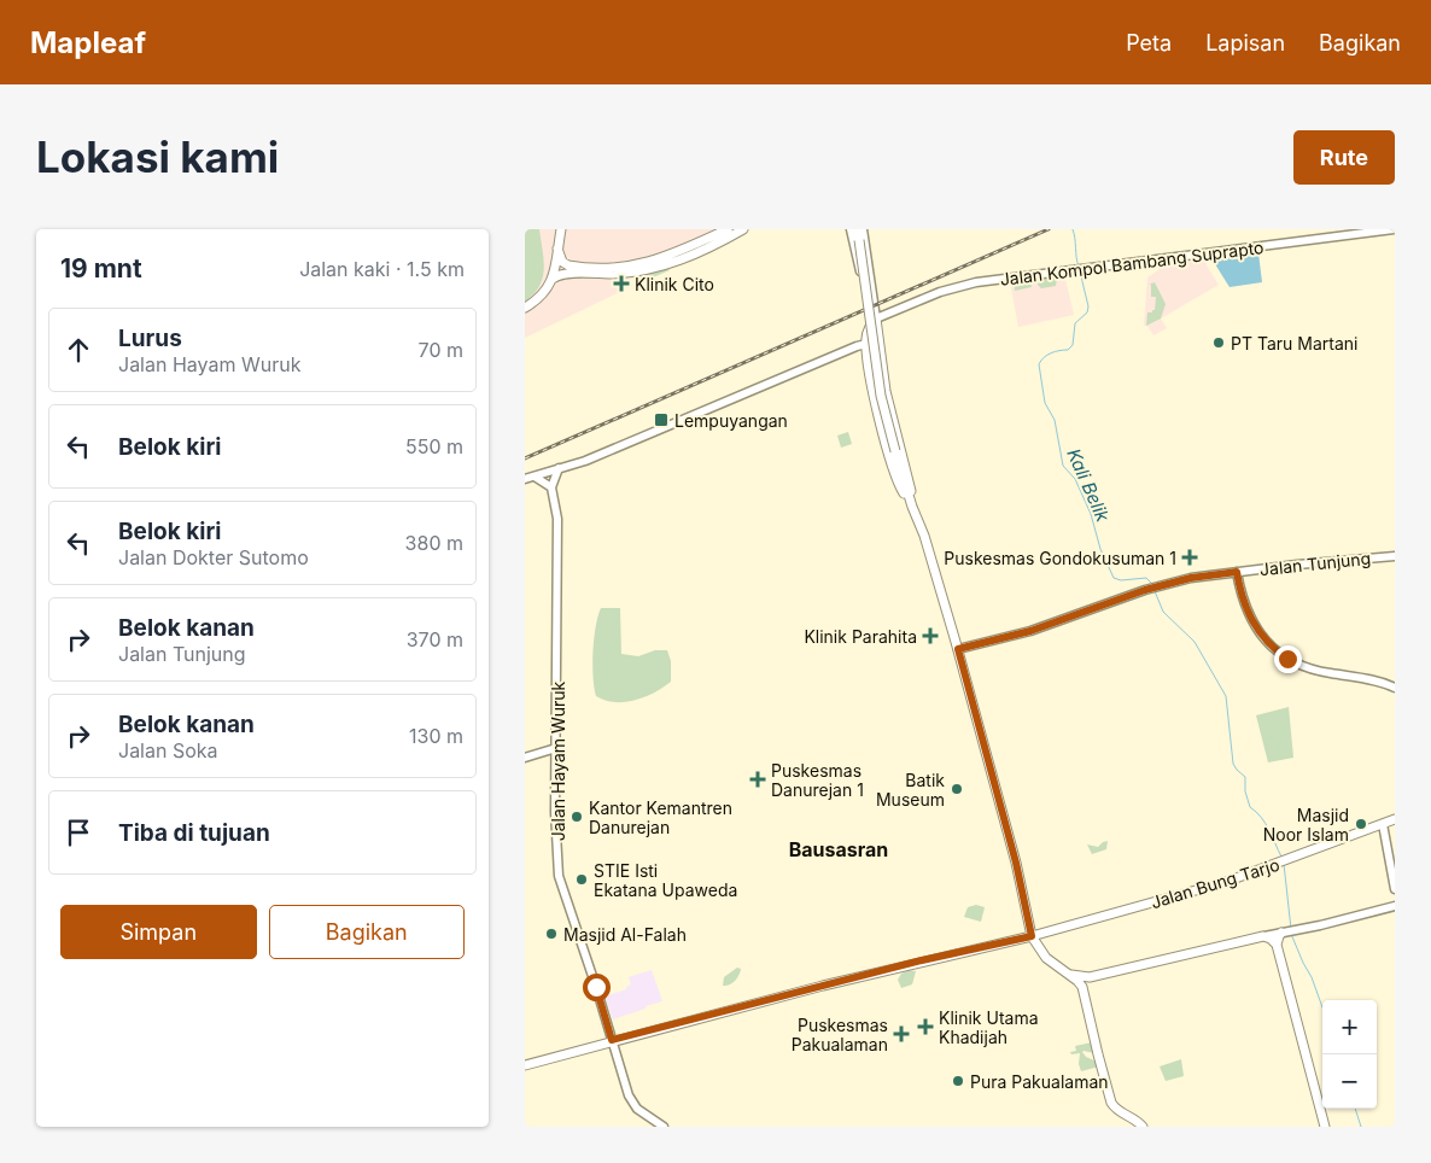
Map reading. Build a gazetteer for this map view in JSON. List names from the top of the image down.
{
  "streets": {
    "main road": ["Jalan Bung Tarjo"],
    "street": ["Jalan Kompol Bambang Suprapto", "Jalan Tunjung", "Jalan Hayam Wuruk"]
  },
  "crossings": [
    ["Jalan Hayam Wuruk", "Jalan Bung Tarjo"]
  ],
  "districts": ["Bausasran"],
  "water": ["Kali Belik"],
  "places": {
    "health": [
      "Klinik Cito",
      "Puskesmas Gondokusuman 1",
      "Klinik Parahita",
      "Puskesmas Danurejan 1",
      "Klinik Utama Khadijah",
      "Puskesmas Pakualaman"
    ],
    "other": [
      "PT Taru Martani",
      "Batik Museum",
      "Kantor Kemantren Danurejan",
      "Masjid Noor Islam",
      "STIE Isti Ekatana Upaweda",
      "Masjid Al-Falah",
      "Pura Pakualaman"
    ],
    "transit": ["Lempuyangan"]
  },
  "page": {
    "header": "Mapleaf",
    "nav": ["Peta", "Lapisan", "Bagikan"],
    "buttons": [
      "Rute",
      ["Simpan", "Bagikan"]
    ],
    "title": "Lokasi kami",
    "heading": ["19 mnt", "Jalan kaki · 1.5 km"],
    "list": [
      ["Lurus", "Jalan Hayam Wuruk", "70 m"],
      ["Belok kiri", "550 m"],
      ["Belok kiri", "Jalan Dokter Sutomo", "380 m"],
      ["Belok kanan", "Jalan Tunjung", "370 m"],
      ["Belok kanan", "Jalan Soka", "130 m"],
      "Tiba di tujuan"
    ],
    "map_buttons": ["+", "−"]
  }
}
